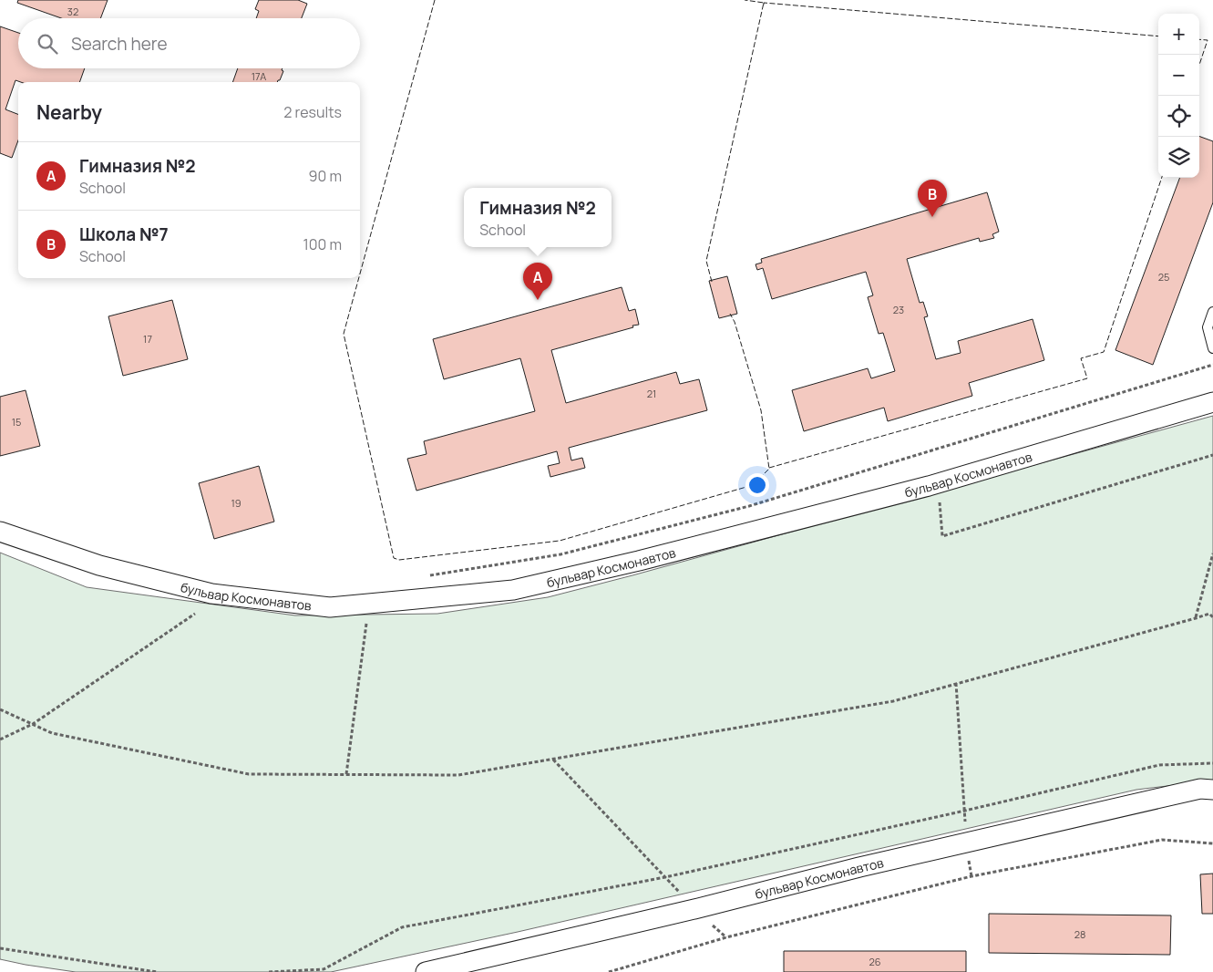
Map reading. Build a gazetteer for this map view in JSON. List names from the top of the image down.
{
  "streets": {
    "street": ["бульвар Космонавтов"]
  },
  "house_numbers": [
    "32",
    "17А",
    "25",
    "23",
    "17",
    "21",
    "15",
    "19",
    "28",
    "26"
  ],
  "page": {
    "map_buttons": ["+", "−"],
    "search": "Search here",
    "heading": ["Nearby", "2 results"],
    "list": [
      {
        "mark": "A",
        "name": "Гимназия №2",
        "note": "School",
        "value": "90 m"
      },
      {
        "mark": "B",
        "name": "Школа №7",
        "note": "School",
        "value": "100 m"
      }
    ],
    "pins": ["B", "A"],
    "popup": ["Гимназия №2", "School"]
  }
}
